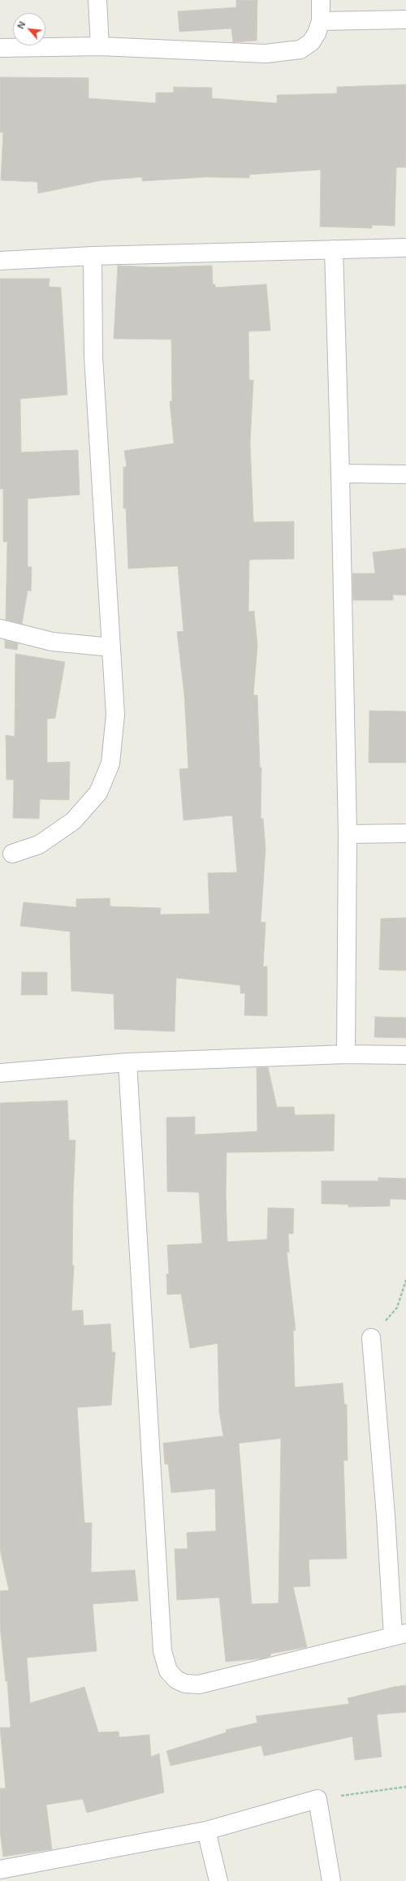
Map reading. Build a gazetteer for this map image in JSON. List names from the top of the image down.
{
  "north": "top left"
}
